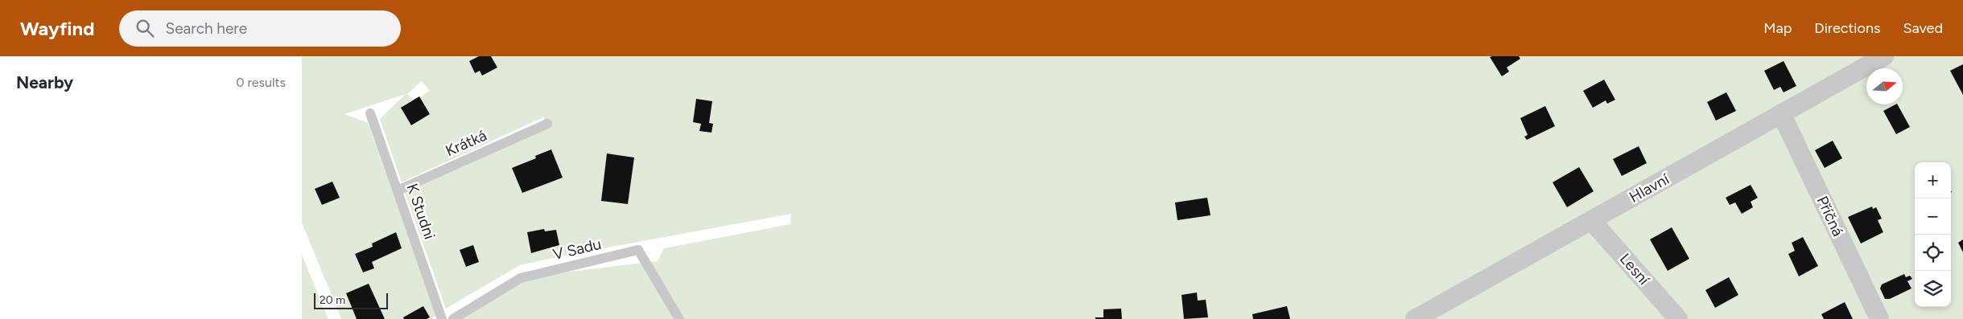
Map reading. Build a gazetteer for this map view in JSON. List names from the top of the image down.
{
  "streets": {
    "street": ["Hlavní", "Příčná", "Lesní"],
    "lane": ["Krátká", "K Studni", "V Sadu"]
  },
  "crossings": [
    ["Krátká", "K Studni"],
    ["Hlavní", "Příčná"],
    ["Hlavní", "Lesní"]
  ],
  "scale_bar": "20 m",
  "north": "right",
  "page": {
    "header": "Wayfind",
    "search": "Search here",
    "nav": ["Map", "Directions", "Saved"],
    "heading": ["Nearby", "0 results"],
    "map_buttons": ["+", "−"],
    "scale": "20 m"
  }
}
